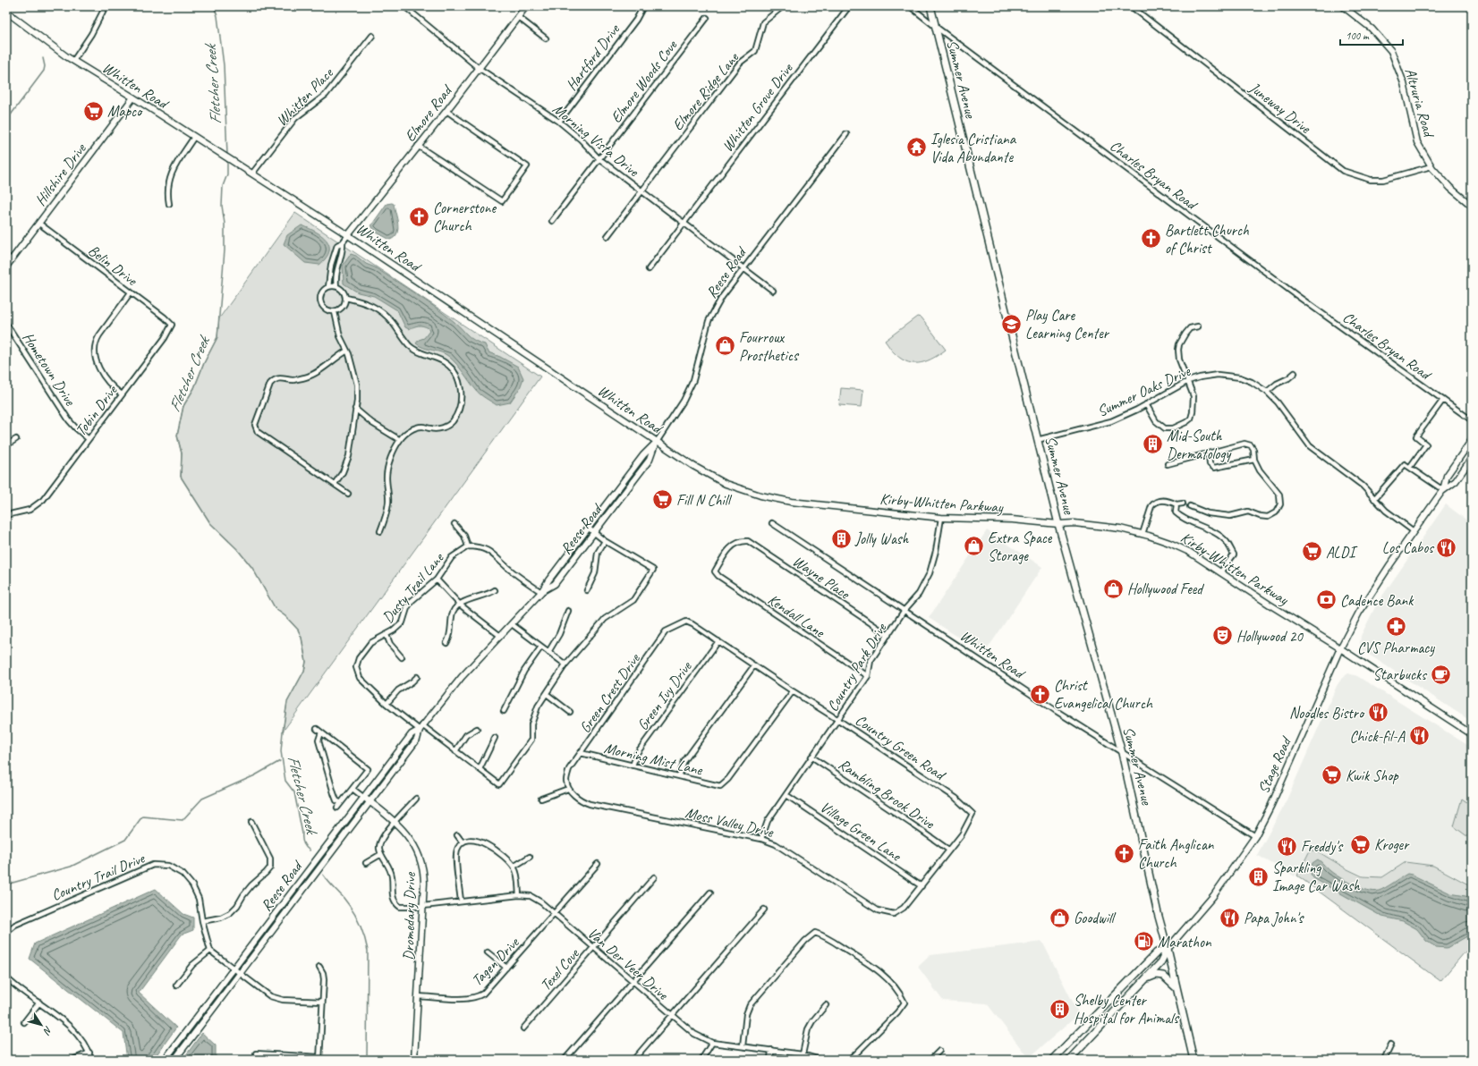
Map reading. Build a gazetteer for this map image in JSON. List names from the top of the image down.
{
  "streets": {
    "main road": [
      "Summer Avenue",
      "Whitten Road",
      "Altruria Road",
      "Elmore Road",
      "Hillshire Drive",
      "Reese Road",
      "Kirby-Whitten Parkway",
      "Stage Road",
      "Dromedary Drive"
    ],
    "street": [
      "Hartford Drive",
      "Elmore Woods Cove",
      "Elmore Ridge Lane",
      "Whitten Place",
      "Whitten Grove Drive",
      "Juneway Drive",
      "Morning Vista Drive",
      "Charles Bryan Road",
      "Belin Drive",
      "Hometown Drive",
      "Summer Oaks Drive",
      "Tobin Drive",
      "Wayne Place",
      "Dusty Trail Lane",
      "Kendall Lane",
      "Country Park Drive",
      "Green Crest Drive",
      "Green Ivy Drive",
      "Country Green Road",
      "Morning Mist Lane",
      "Rambling Brook Drive",
      "Moss Valley Drive",
      "Village Green Lane",
      "Country Trail Drive",
      "Tagen Drive",
      "Van Der Veer Drive",
      "Texel Cove"
    ]
  },
  "crossings": [
    ["Hartford Drive", "Morning Vista Drive"],
    ["Summer Avenue", "Whitten Road"],
    ["Summer Avenue", "Charles Bryan Road"],
    ["Summer Avenue", "Summer Oaks Drive"],
    ["Summer Avenue", "Kirby-Whitten Parkway"],
    ["Summer Avenue", "Stage Road"],
    ["Elmore Woods Cove", "Morning Vista Drive"],
    ["Whitten Road", "Whitten Place"],
    ["Whitten Road", "Elmore Road"],
    ["Whitten Road", "Hillshire Drive"],
    ["Whitten Road", "Reese Road"],
    ["Whitten Road", "Kirby-Whitten Parkway"],
    ["Whitten Road", "Country Park Drive"],
    ["Whitten Road", "Stage Road"],
    ["Elmore Ridge Lane", "Morning Vista Drive"],
    ["Altruria Road", "Juneway Drive"],
    ["Whitten Grove Drive", "Morning Vista Drive"],
    ["Elmore Road", "Morning Vista Drive"],
    ["Morning Vista Drive", "Reese Road"],
    ["Hillshire Drive", "Belin Drive"],
    ["Belin Drive", "Tobin Drive"],
    ["Reese Road", "Dromedary Drive"],
    ["Hometown Drive", "Tobin Drive"],
    ["Summer Oaks Drive", "Stage Road"],
    ["Kirby-Whitten Parkway", "Country Park Drive"],
    ["Kirby-Whitten Parkway", "Stage Road"],
    ["Wayne Place", "Kendall Lane"],
    ["Wayne Place", "Country Park Drive"],
    ["Kendall Lane", "Country Park Drive"],
    ["Country Park Drive", "Country Green Road"],
    ["Country Park Drive", "Rambling Brook Drive"],
    ["Country Park Drive", "Moss Valley Drive"],
    ["Country Park Drive", "Village Green Lane"],
    ["Green Crest Drive", "Country Green Road"],
    ["Green Crest Drive", "Morning Mist Lane"],
    ["Green Crest Drive", "Moss Valley Drive"],
    ["Green Ivy Drive", "Country Green Road"],
    ["Green Ivy Drive", "Morning Mist Lane"],
    ["Country Green Road", "Morning Mist Lane"],
    ["Country Green Road", "Rambling Brook Drive"],
    ["Moss Valley Drive", "Village Green Lane"],
    ["Dromedary Drive", "Tagen Drive"],
    ["Dromedary Drive", "Van Der Veer Drive"],
    ["Tagen Drive", "Van Der Veer Drive"],
    ["Van Der Veer Drive", "Texel Cove"]
  ],
  "water": ["Fletcher Creek"],
  "places": {
    "supermarket": [
      "Mapco",
      "Fill N Chill",
      "ALDI",
      "Kwik Shop",
      "Kroger"
    ],
    "temple": ["Iglesia Cristiana Vida Abundante"],
    "church": [
      "Cornerstone Church",
      "Bartlett Church of Christ",
      "Christ Evangelical Church",
      "Faith Anglican Church"
    ],
    "school or university": ["Play Care Learning Center"],
    "shop": [
      "Fourroux Prosthetics",
      "Extra Space Storage",
      "Hollywood Feed",
      "Goodwill"
    ],
    "building": [
      "Mid-South Dermatology",
      "Jolly Wash",
      "Sparkling Image Car Wash",
      "Shelby Center Hospital for Animals"
    ],
    "restaurant": [
      "Los Cabos",
      "Noodles Bistro",
      "Chick-fil-A",
      "Freddy's",
      "Papa John's"
    ],
    "bank": ["Cadence Bank"],
    "pharmacy": ["CVS Pharmacy"],
    "theatre": ["Hollywood 20"],
    "cafe": ["Starbucks"],
    "fuel station": ["Marathon"]
  },
  "scale_bar": "100 m",
  "north": "bottom right"
}
